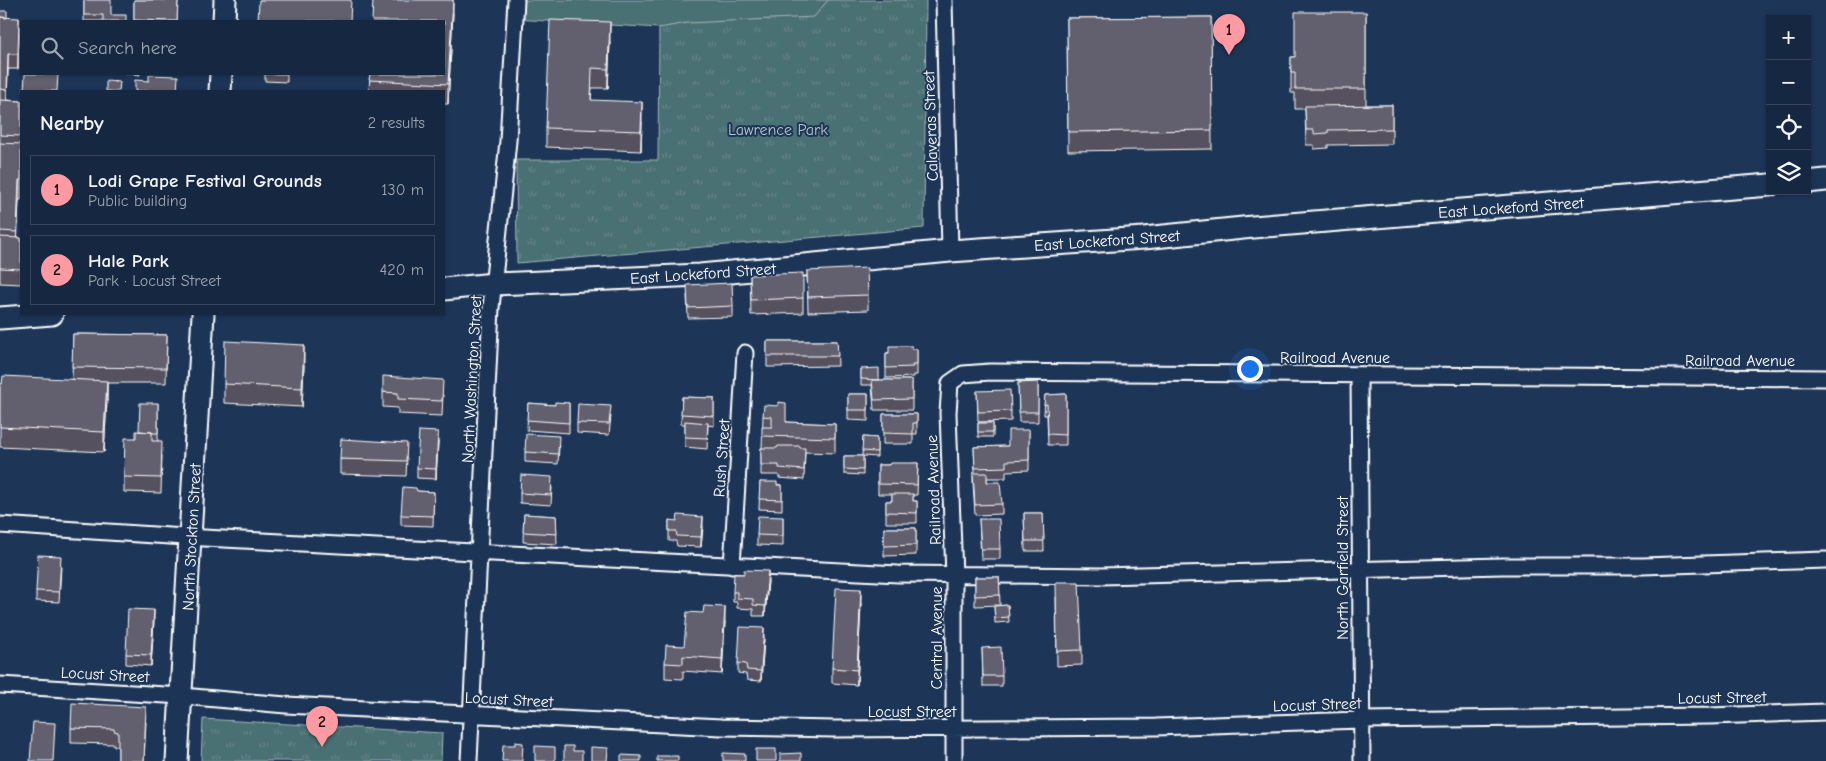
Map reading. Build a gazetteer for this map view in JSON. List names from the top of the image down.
{
  "streets": {
    "street": [
      "Calaveras Street",
      "East Lockeford Street",
      "Railroad Avenue",
      "North Washington Street",
      "Rush Street",
      "North Stockton Street",
      "North Garfield Street",
      "Central Avenue",
      "Locust Street"
    ]
  },
  "crossings": [
    ["Calaveras Street", "East Lockeford Street"],
    ["East Lockeford Street", "North Washington Street"],
    ["Railroad Avenue", "North Garfield Street"],
    ["Railroad Avenue", "Central Avenue"],
    ["North Washington Street", "Locust Street"],
    ["North Stockton Street", "Locust Street"],
    ["North Garfield Street", "Locust Street"],
    ["Central Avenue", "Locust Street"]
  ],
  "parks": ["Lawrence Park"],
  "page": {
    "pins": ["1", "2"],
    "map_buttons": ["+", "−"],
    "search": "Search here",
    "heading": ["Nearby", "2 results"],
    "list": [
      {
        "mark": "1",
        "name": "Lodi Grape Festival Grounds",
        "note": "Public building",
        "value": "130 m"
      },
      {
        "mark": "2",
        "name": "Hale Park",
        "note": "Park · Locust Street",
        "value": "420 m"
      }
    ]
  }
}
